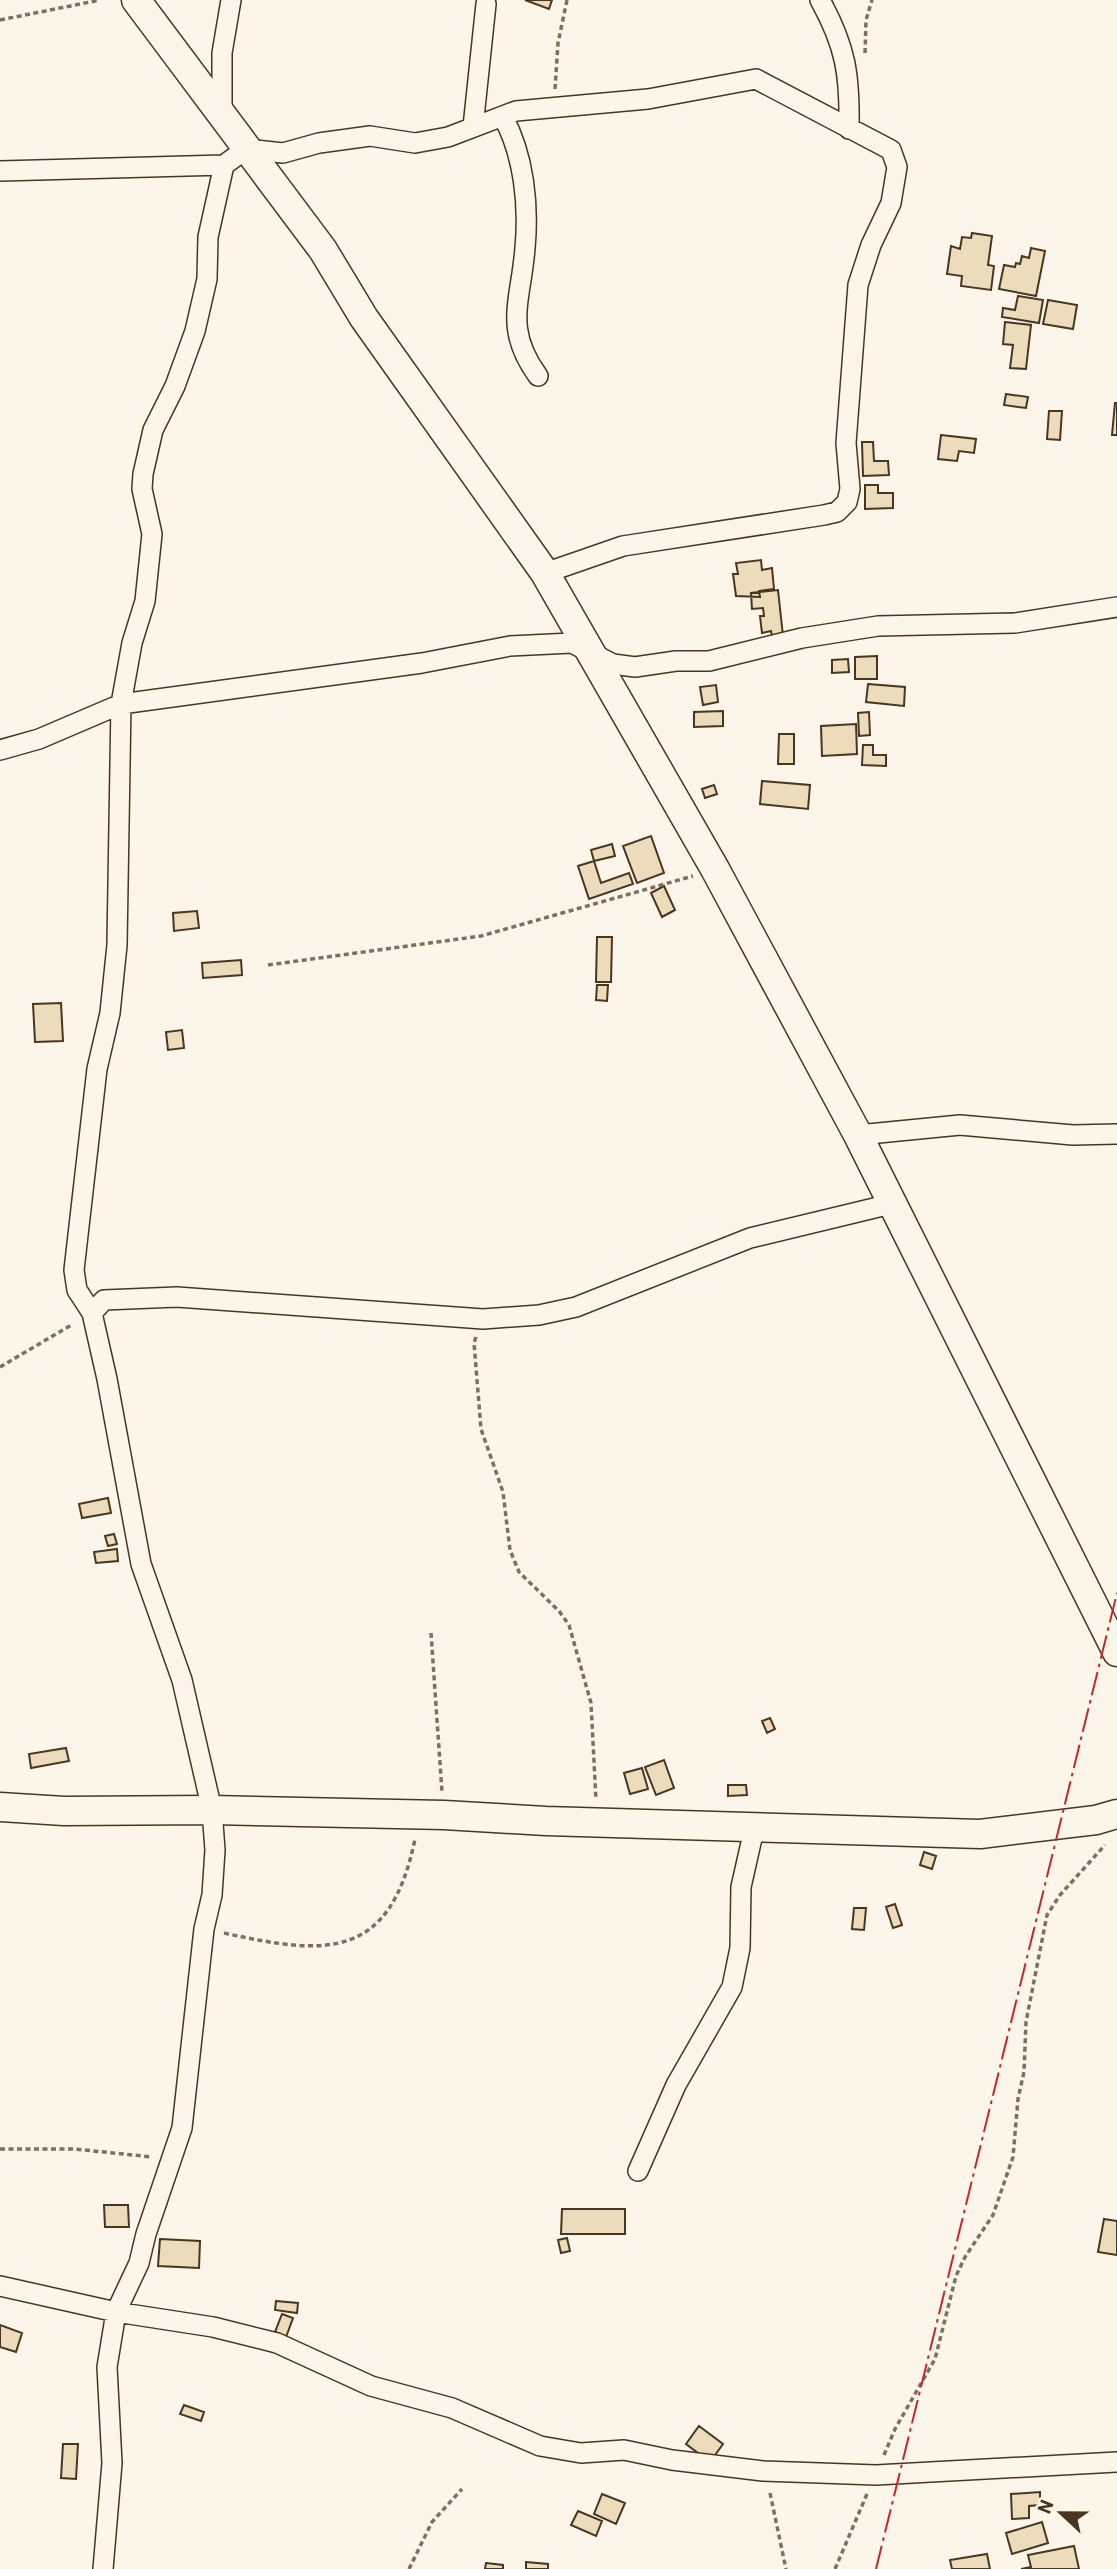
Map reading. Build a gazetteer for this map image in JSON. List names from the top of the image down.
{
  "north": "left"
}
